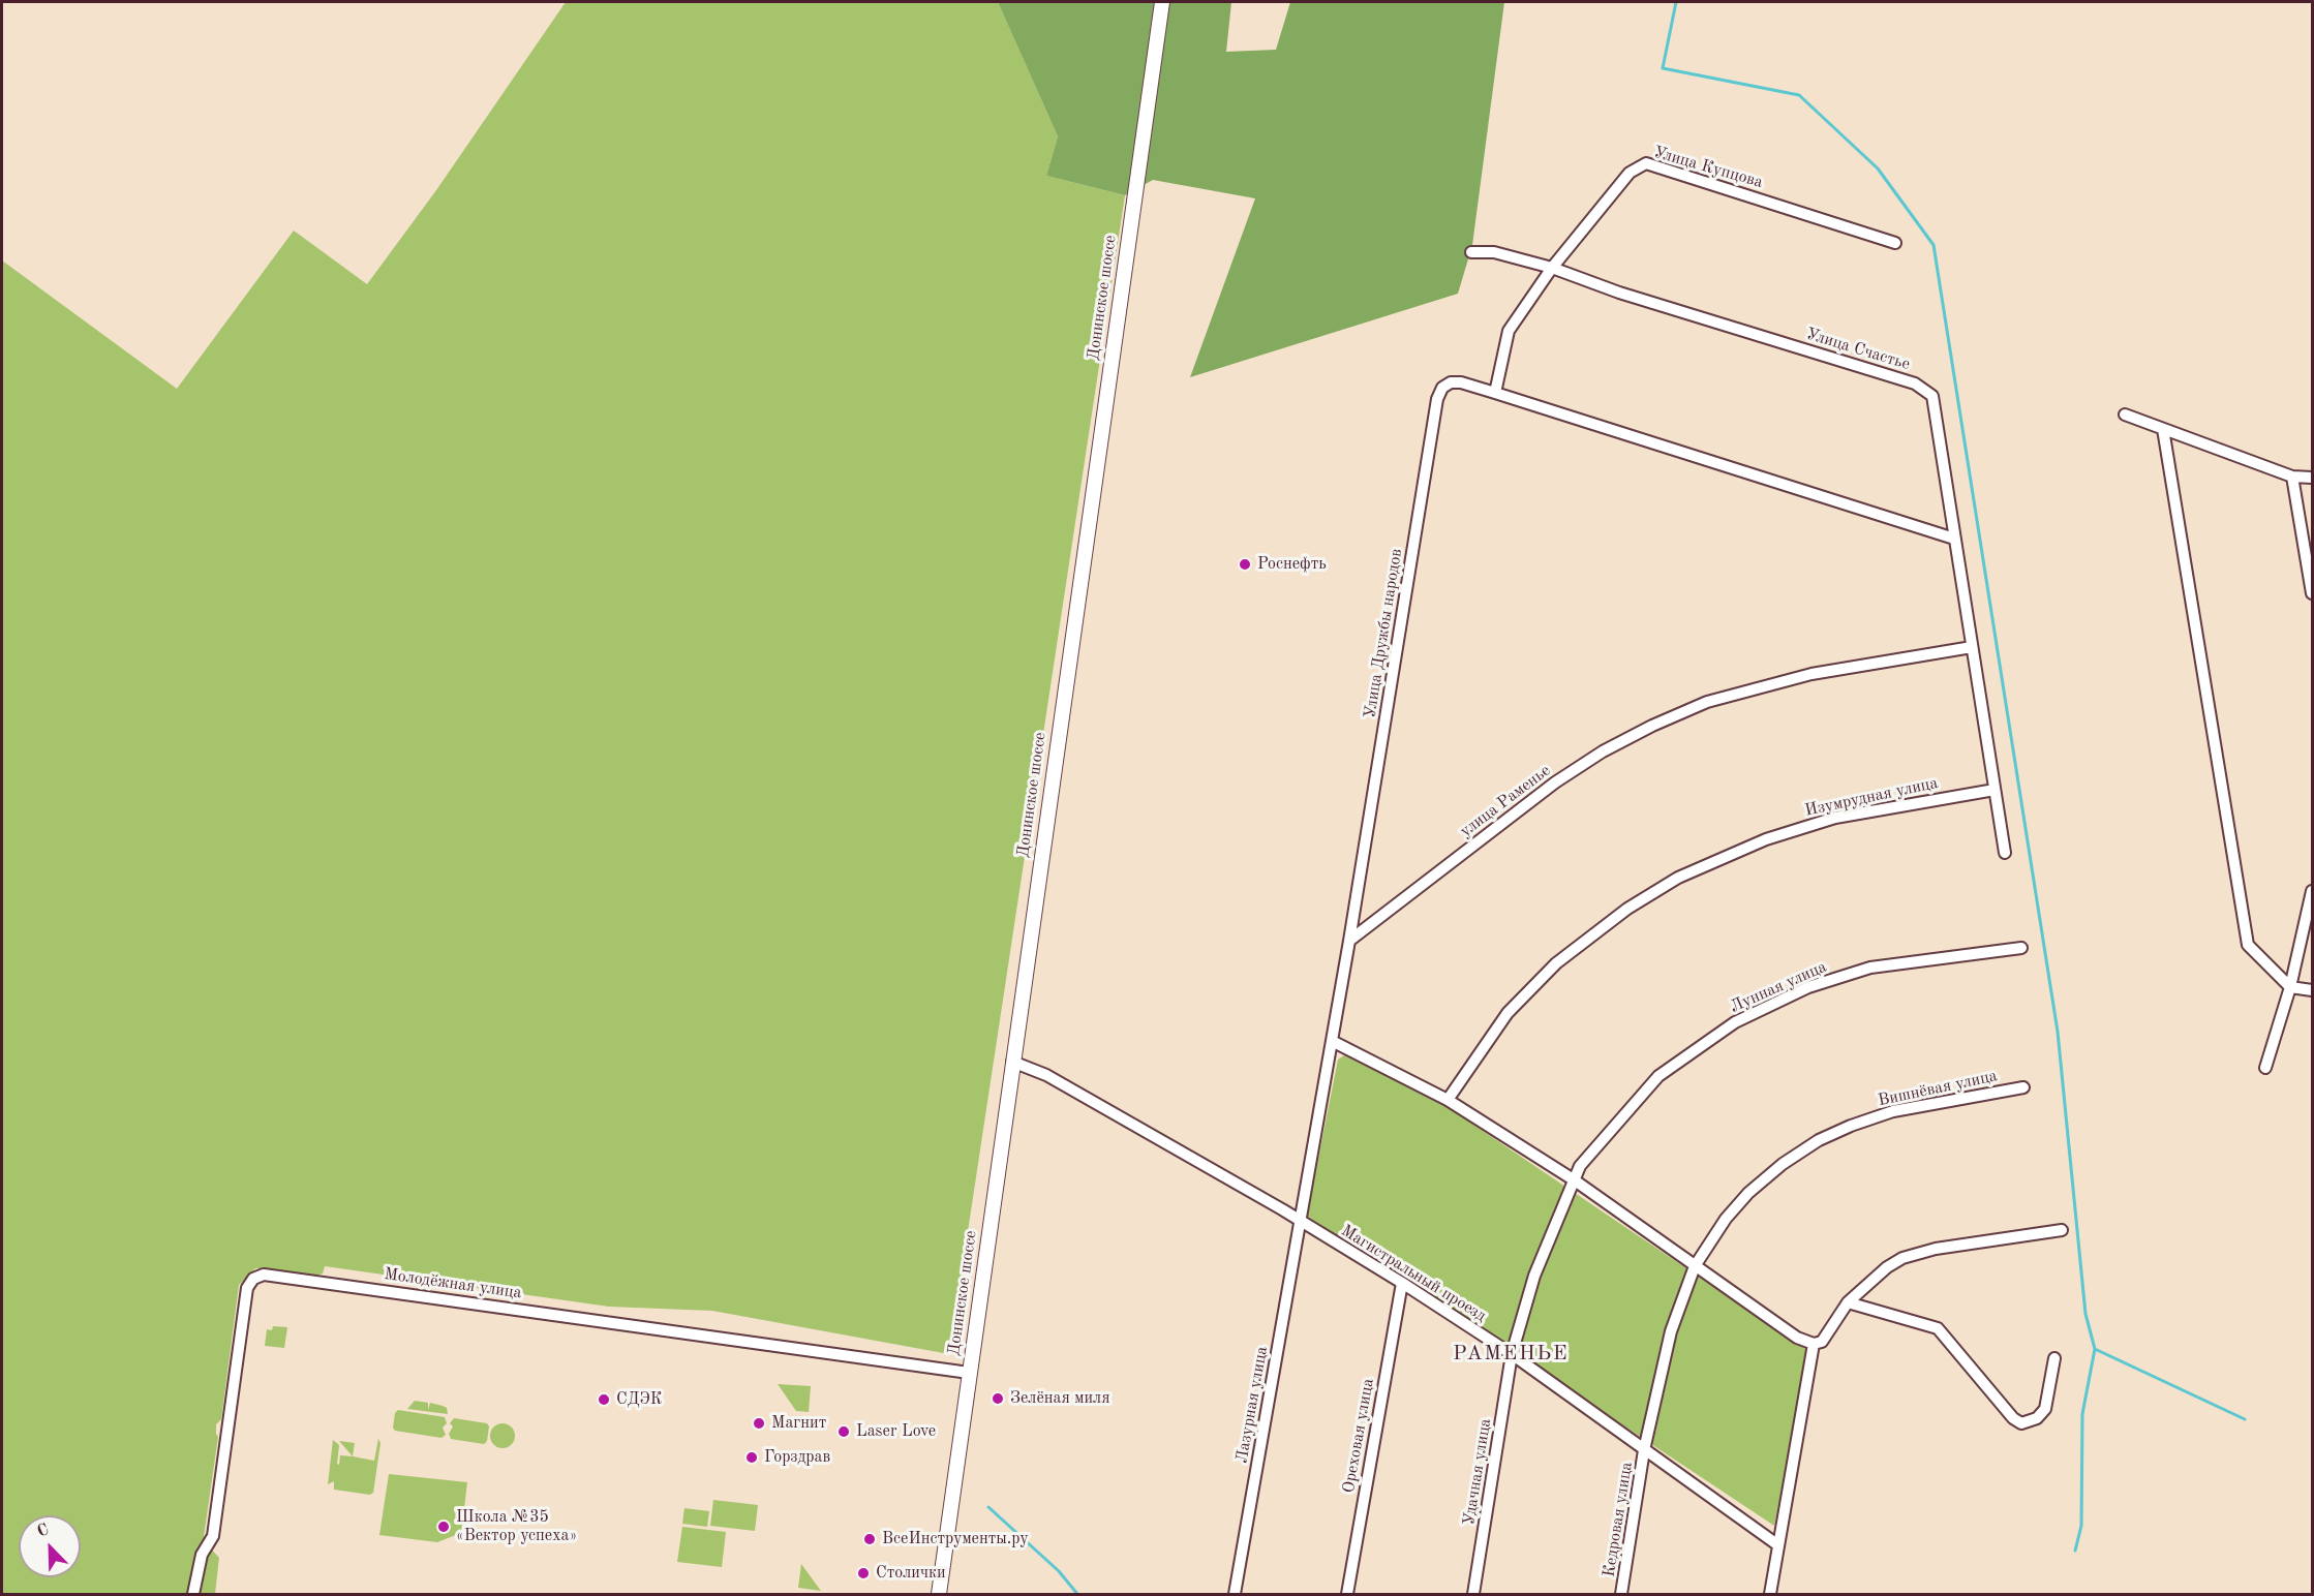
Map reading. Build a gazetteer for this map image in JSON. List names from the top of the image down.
{
  "streets": {
    "main road": ["Донинское шоссе"],
    "street": [
      "Улица Купцова",
      "Улица Счастье",
      "Улица Дружбы народов",
      "Изумрудная улица",
      "улица Раменье",
      "Лунная улица",
      "Вишнёвая улица",
      "Магистральный проезд",
      "Молодёжная улица",
      "Лазурная улица",
      "Ореховая улица",
      "Удачная улица",
      "Кедровая улица"
    ]
  },
  "crossings": [
    ["Улица Купцова", "Улица Счастье"],
    ["Донинское шоссе", "Магистральный проезд"],
    ["Донинское шоссе", "Молодёжная улица"],
    ["Улица Счастье", "Улица Дружбы народов"],
    ["Улица Счастье", "Изумрудная улица"],
    ["Улица Счастье", "улица Раменье"],
    ["Улица Дружбы народов", "улица Раменье"],
    ["Лунная улица", "Магистральный проезд"],
    ["Лунная улица", "Удачная улица"],
    ["Вишнёвая улица", "Магистральный проезд"],
    ["Вишнёвая улица", "Кедровая улица"],
    ["Магистральный проезд", "Лазурная улица"],
    ["Магистральный проезд", "Ореховая улица"],
    ["Магистральный проезд", "Удачная улица"],
    ["Магистральный проезд", "Кедровая улица"]
  ],
  "districts": ["РАМЕНЬЕ"],
  "places": [
    "Роснефть",
    "Зелёная миля",
    "СДЭК",
    "Магнит",
    "Laser Love",
    "Горздрав",
    "Школа №35 «Вектор успеха»",
    "ВсеИнструменты.ру",
    "Столички"
  ],
  "north": "top left"
}
